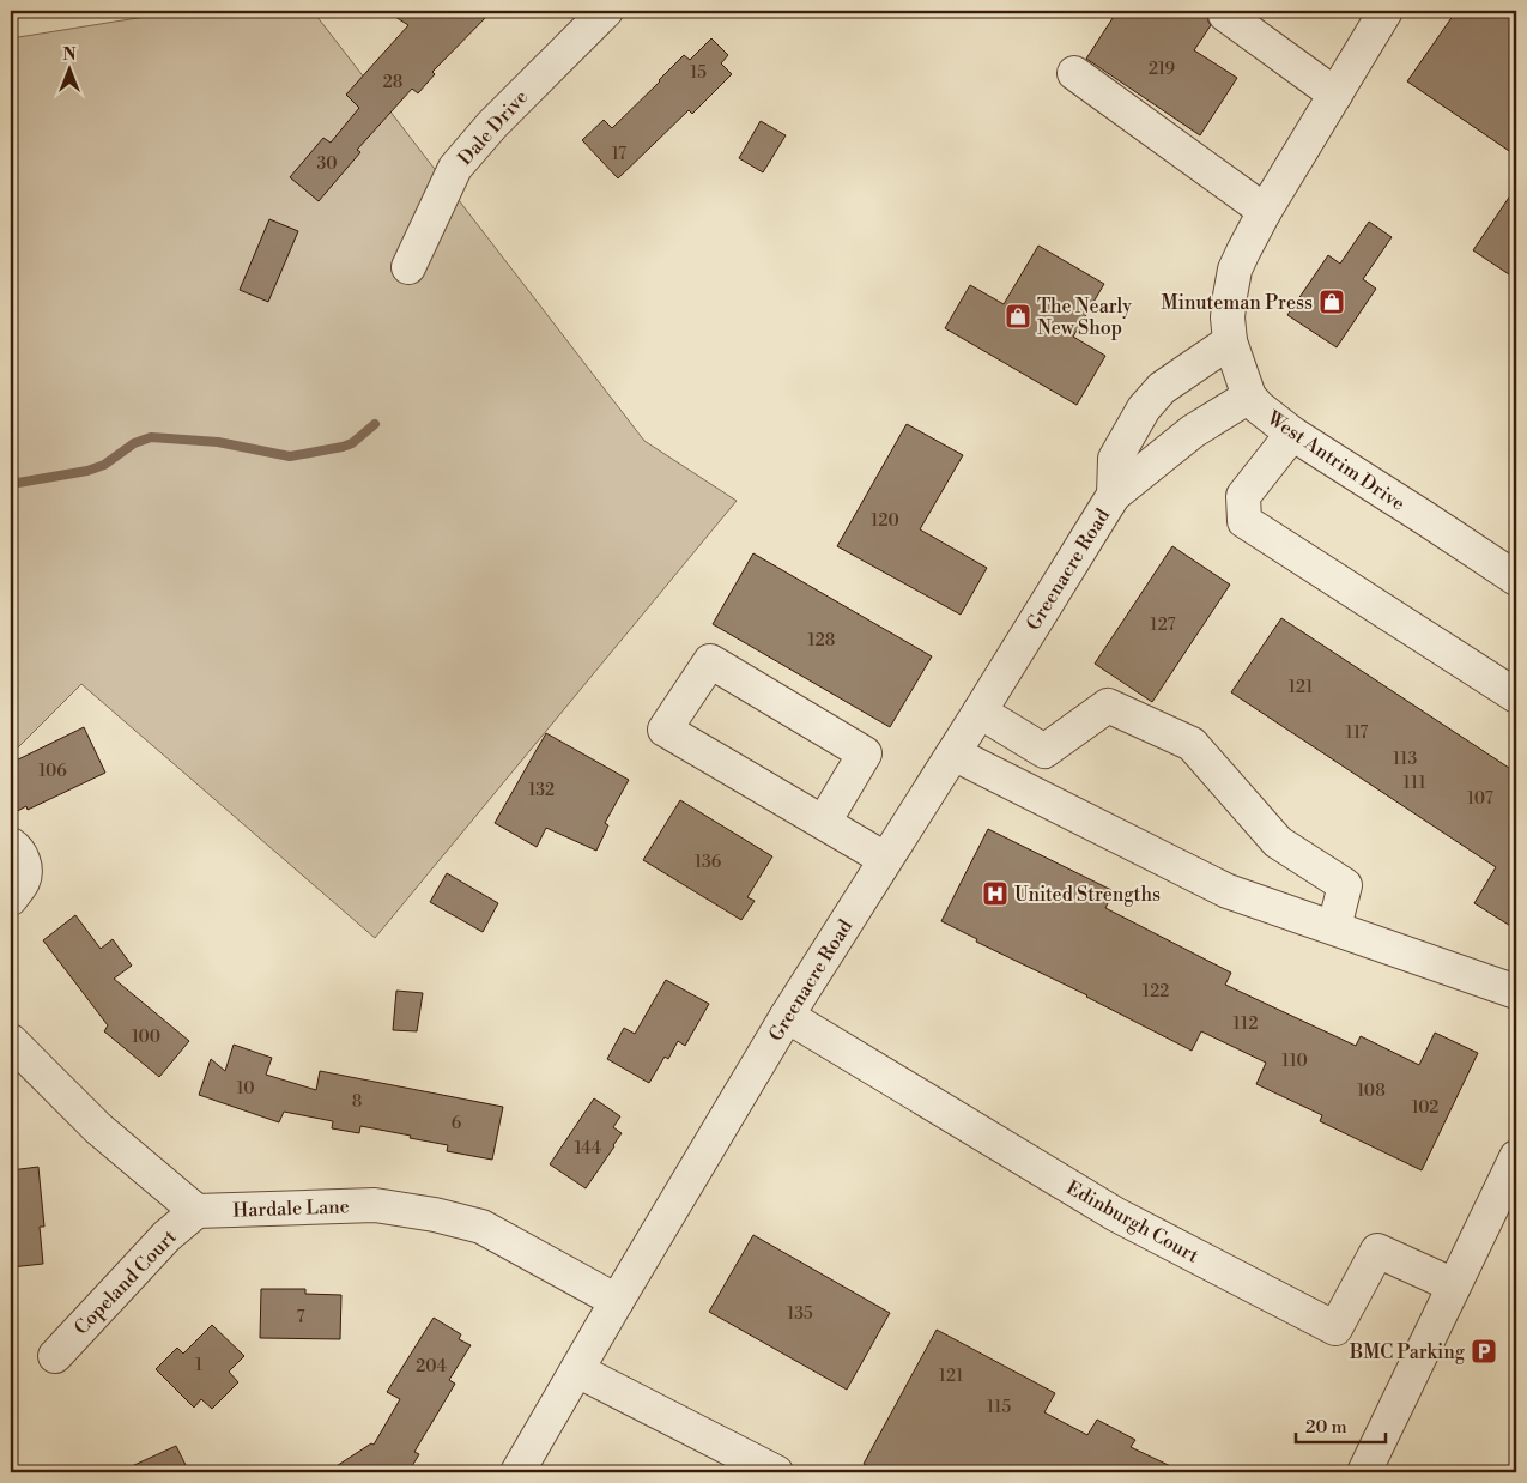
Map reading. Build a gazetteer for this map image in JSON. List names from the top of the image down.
{
  "streets": {
    "street": [
      "Dale Drive",
      "West Antrim Drive",
      "Greenacre Road",
      "Hardale Lane",
      "Edinburgh Court",
      "Copeland Court"
    ]
  },
  "crossings": [
    ["West Antrim Drive", "Greenacre Road"],
    ["Greenacre Road", "Hardale Lane"],
    ["Greenacre Road", "Edinburgh Court"],
    ["Hardale Lane", "Copeland Court"]
  ],
  "places": {
    "shop": ["Minuteman Press", "The Nearly New Shop"],
    "hospital": ["United Strengths"],
    "parking": ["BMC Parking"]
  },
  "house_numbers": [
    "219",
    "15",
    "28",
    "17",
    "30",
    "120",
    "127",
    "128",
    "121",
    "117",
    "113",
    "106",
    "111",
    "132",
    "107",
    "136",
    "122",
    "112",
    "100",
    "110",
    "10",
    "108",
    "8",
    "102",
    "6",
    "144",
    "135",
    "7",
    "1",
    "204",
    "121",
    "115"
  ],
  "scale_bar": "20 m",
  "north": "top"
}
